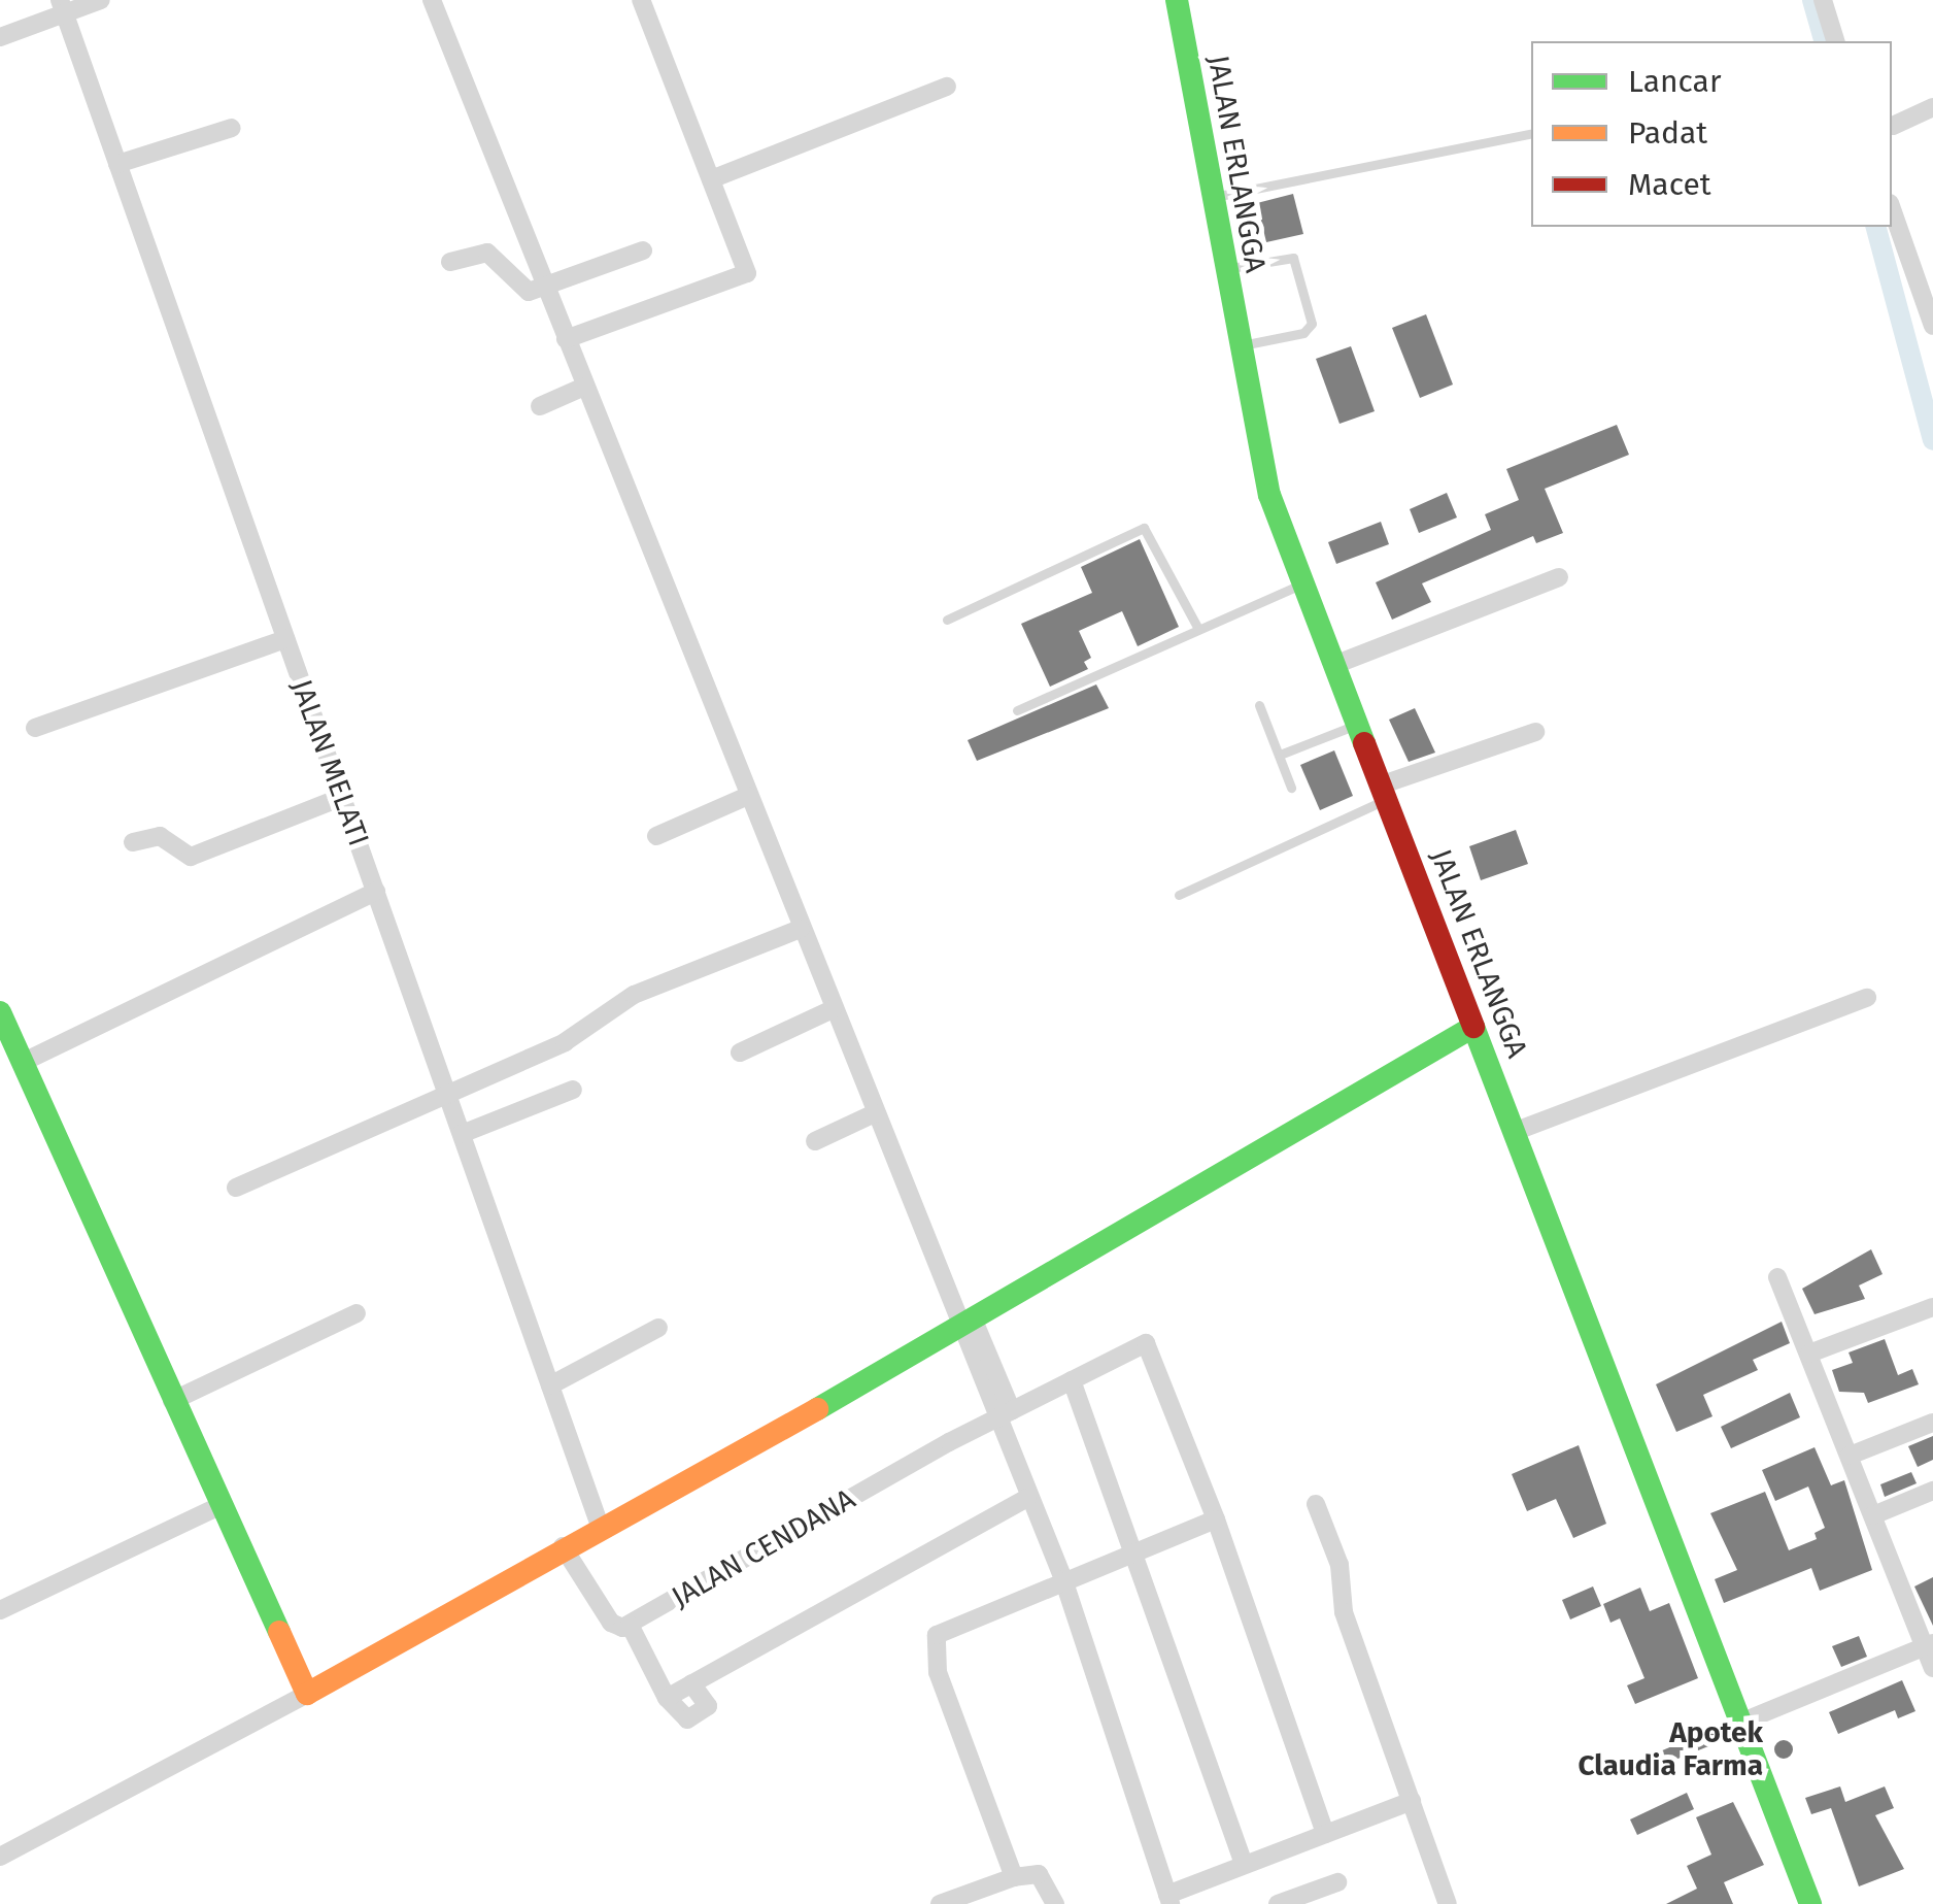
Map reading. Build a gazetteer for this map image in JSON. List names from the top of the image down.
{
  "streets": {
    "street": ["JALAN ERLANGGA", "JALAN MELATI", "JALAN CENDANA"]
  },
  "places": ["Apotek Claudia Farma"],
  "legend": ["Lancar", "Padat", "Macet"]
}
